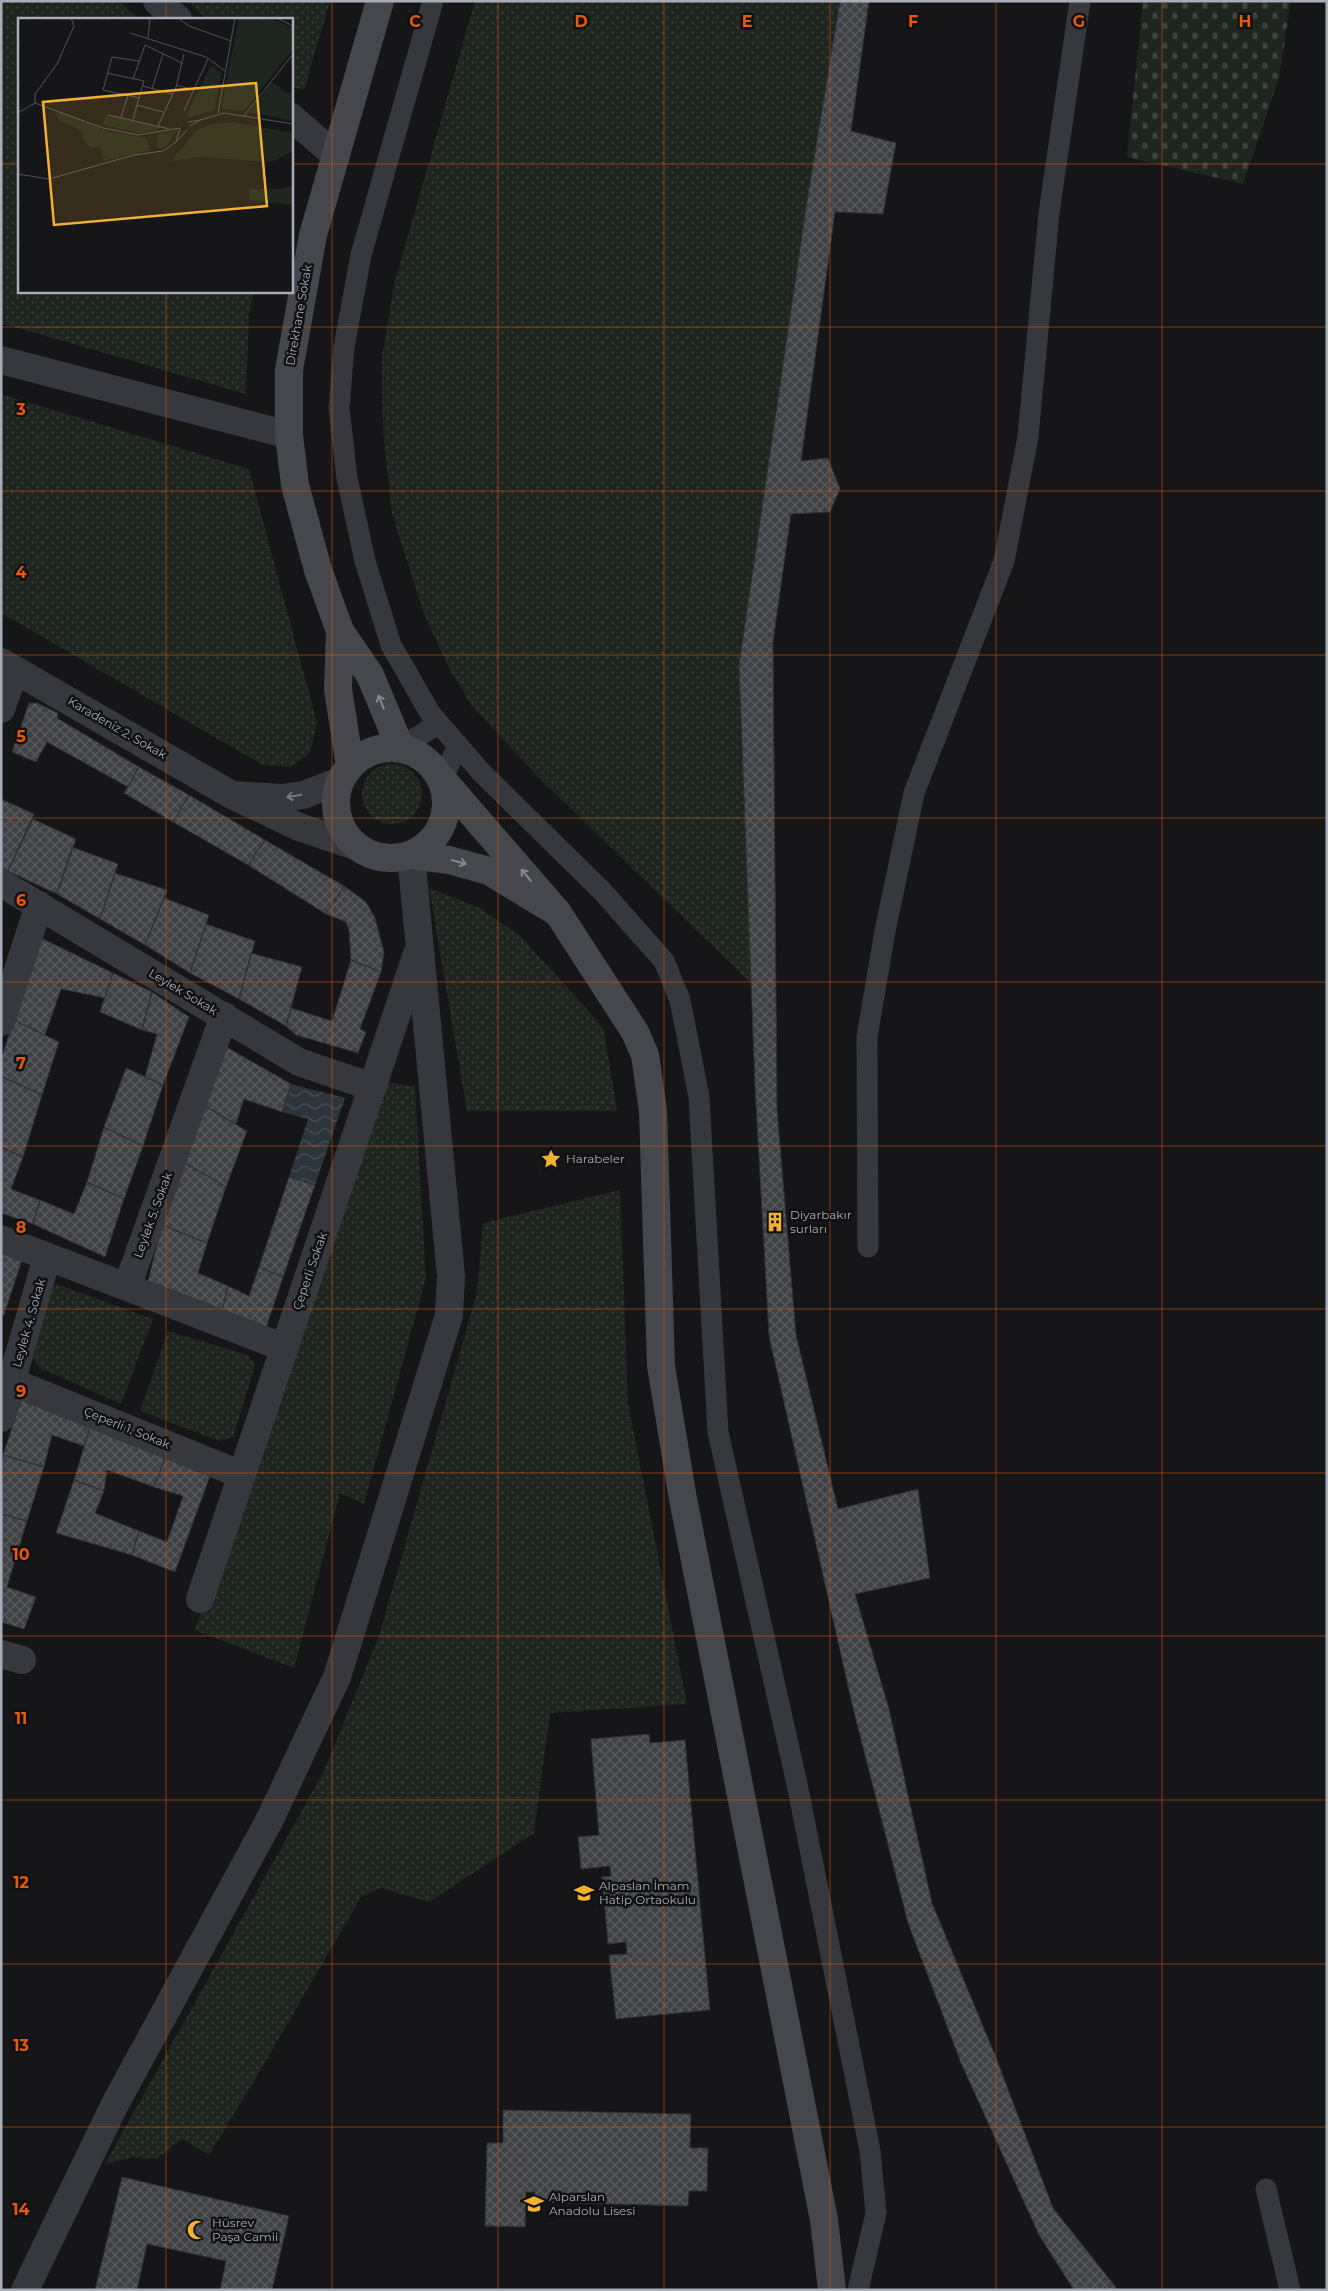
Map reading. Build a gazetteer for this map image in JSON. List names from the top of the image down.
{
  "streets": {
    "street": [
      "Direkhane Sokak",
      "Karadeniz 2. Sokak",
      "Leylek Sokak",
      "Leylek 5. Sokak",
      "Çeperli Sokak",
      "Leylek 4. Sokak",
      "Çeperli 1. Sokak"
    ]
  },
  "crossings": [
    ["Leylek Sokak", "Leylek 5. Sokak"],
    ["Leylek Sokak", "Çeperli Sokak"],
    ["Çeperli Sokak", "Çeperli 1. Sokak"],
    ["Leylek 4. Sokak", "Çeperli 1. Sokak"]
  ],
  "places": {
    "place": ["Harabeler"],
    "building": ["Diyarbakır surları"],
    "school or university": ["Alpaslan İmam Hatip Ortaokulu", "Alparslan Anadolu Lisesi"],
    "mosque": ["Hüsrev Paşa Camii"]
  },
  "grid": {
    "columns": [
      "C",
      "D",
      "E",
      "F",
      "G",
      "H"
    ],
    "rows": [
      "3",
      "4",
      "5",
      "6",
      "7",
      "8",
      "9",
      "10",
      "11",
      "12",
      "13",
      "14"
    ]
  }
}
